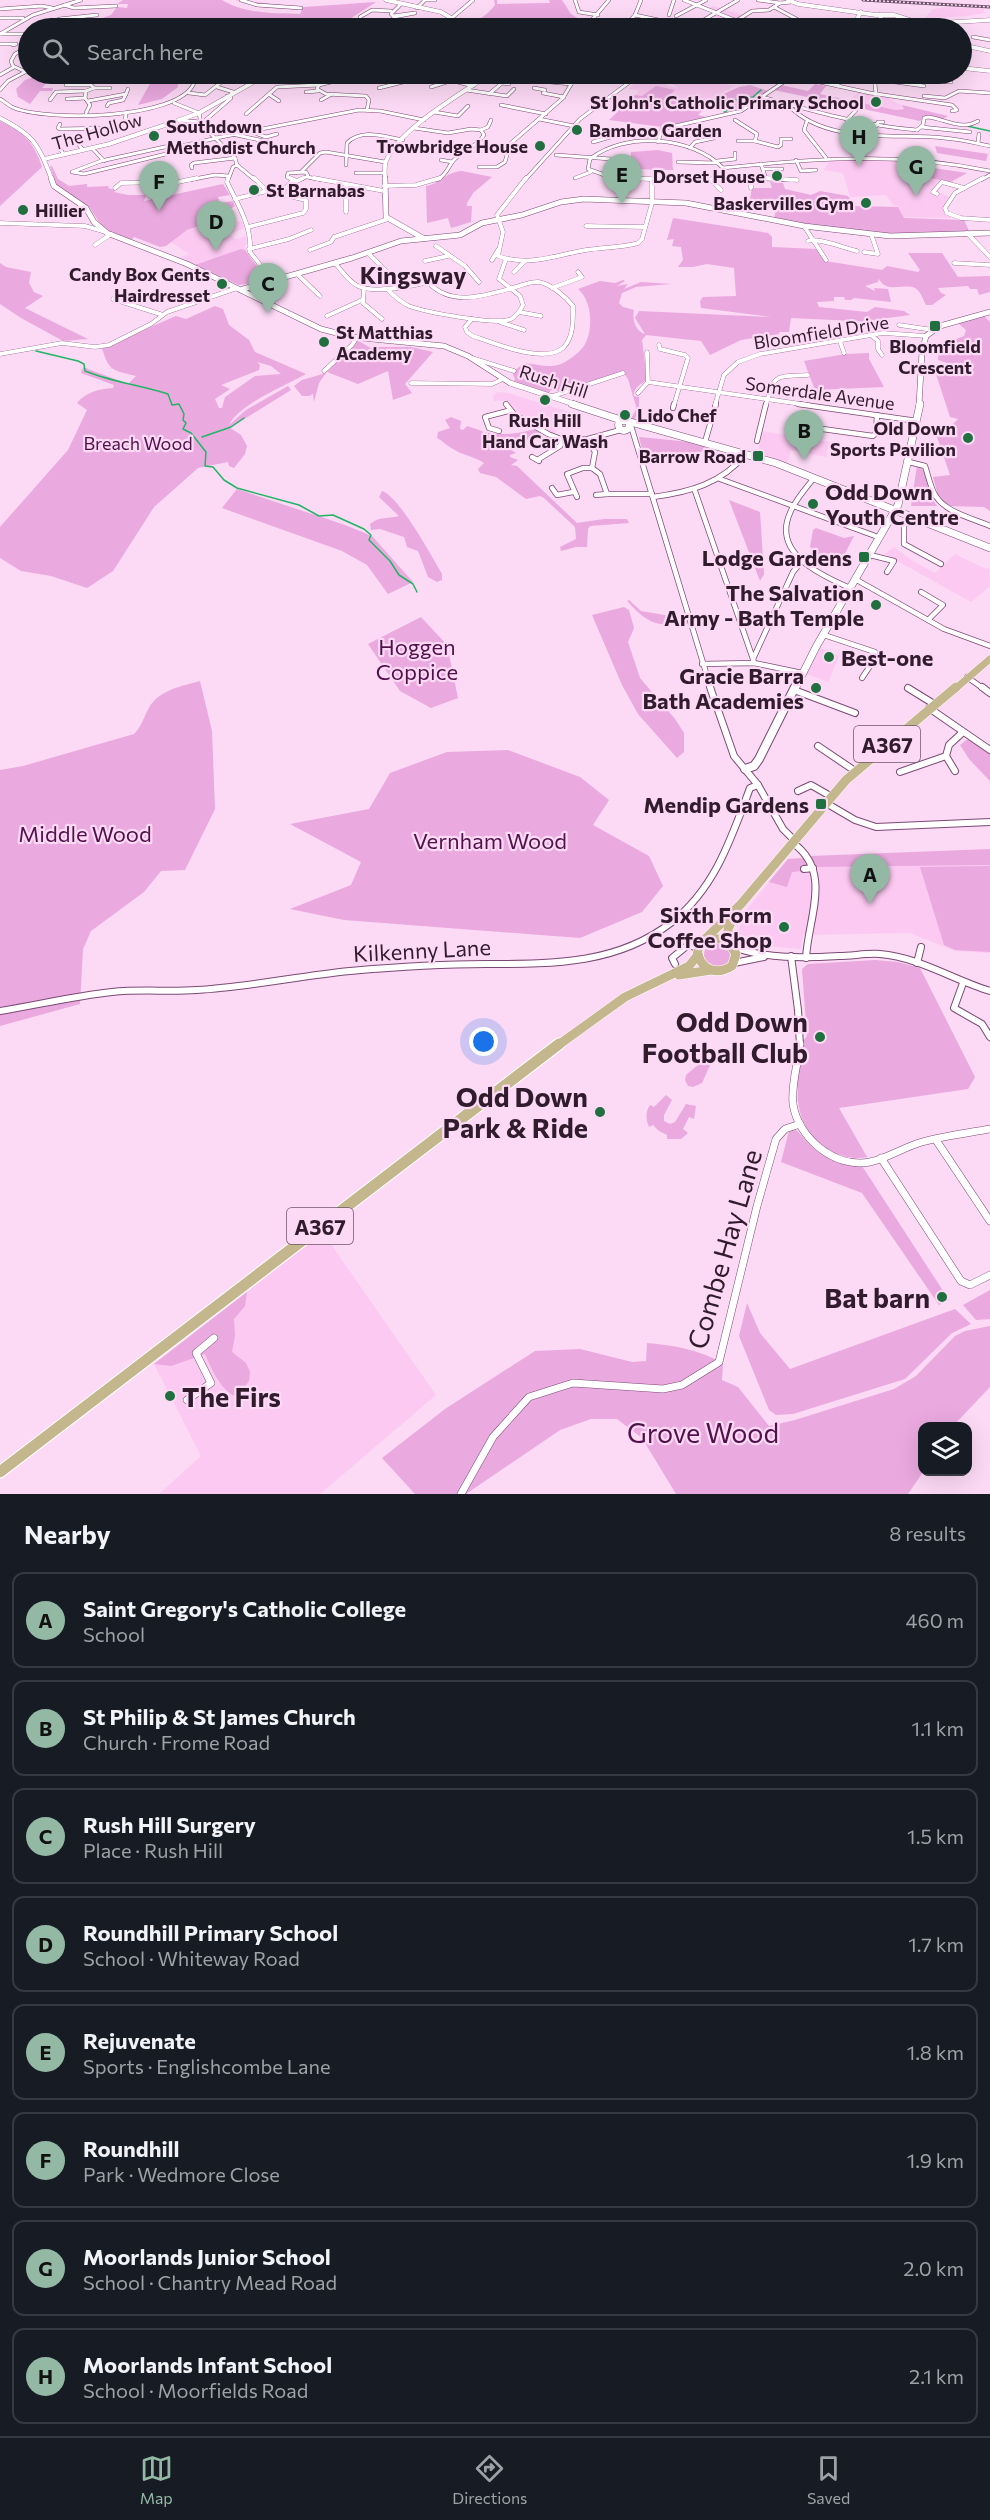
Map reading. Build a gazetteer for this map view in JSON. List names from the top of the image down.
{
  "streets": {
    "main road": ["A367"],
    "street": [
      "The Hollow",
      "Bloomfield Drive",
      "Rush Hill",
      "Somerdale Avenue",
      "Kilkenny Lane",
      "Combe Hay Lane"
    ]
  },
  "crossings": [
    ["Bloomfield Drive", "Rush Hill"],
    ["Bloomfield Drive", "Somerdale Avenue"]
  ],
  "districts": ["Kingsway"],
  "parks": [
    "Breach Wood",
    "Hoggen Coppice",
    "Middle Wood",
    "Vernham Wood",
    "Grove Wood"
  ],
  "places": {
    "other": [
      "St John's Catholic Primary School",
      "Bamboo Garden",
      "Southdown Methodist Church",
      "Trowbridge House",
      "Dorset House",
      "St Barnabas",
      "Baskervilles Gym",
      "Hillier",
      "Candy Box Gents Hairdresset",
      "St Matthias Academy",
      "Rush Hill Hand Car Wash",
      "Lido Chef",
      "Old Down Sports Pavilion",
      "Odd Down Youth Centre",
      "The Salvation Army - Bath Temple",
      "Best-one",
      "Gracie Barra Bath Academies",
      "Sixth Form Coffee Shop",
      "Odd Down Football Club",
      "Odd Down Park & Ride",
      "Bat barn",
      "The Firs"
    ],
    "transit": [
      "Bloomfield Crescent",
      "Barrow Road",
      "Lodge Gardens",
      "Mendip Gardens"
    ]
  },
  "page": {
    "search": "Search here",
    "pins": [
      "H",
      "G",
      "E",
      "F",
      "D",
      "C",
      "B",
      "A"
    ],
    "heading": ["Nearby", "8 results"],
    "list": [
      {
        "mark": "A",
        "name": "Saint Gregory's Catholic College",
        "note": "School",
        "value": "460 m"
      },
      {
        "mark": "B",
        "name": "St Philip & St James Church",
        "note": "Church · Frome Road",
        "value": "1.1 km"
      },
      {
        "mark": "C",
        "name": "Rush Hill Surgery",
        "note": "Place · Rush Hill",
        "value": "1.5 km"
      },
      {
        "mark": "D",
        "name": "Roundhill Primary School",
        "note": "School · Whiteway Road",
        "value": "1.7 km"
      },
      {
        "mark": "E",
        "name": "Rejuvenate",
        "note": "Sports · Englishcombe Lane",
        "value": "1.8 km"
      },
      {
        "mark": "F",
        "name": "Roundhill",
        "note": "Park · Wedmore Close",
        "value": "1.9 km"
      },
      {
        "mark": "G",
        "name": "Moorlands Junior School",
        "note": "School · Chantry Mead Road",
        "value": "2.0 km"
      },
      {
        "mark": "H",
        "name": "Moorlands Infant School",
        "note": "School · Moorfields Road",
        "value": "2.1 km"
      }
    ],
    "nav": ["Map", "Directions", "Saved"]
  }
}
